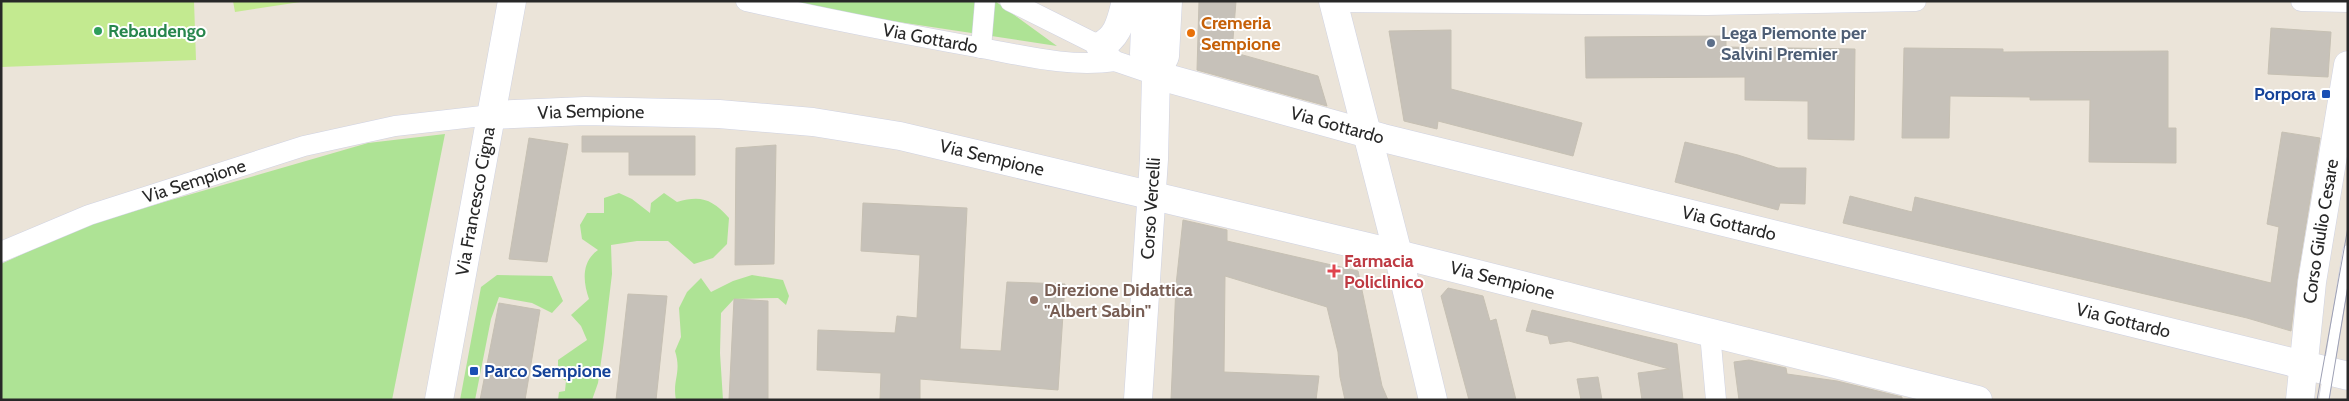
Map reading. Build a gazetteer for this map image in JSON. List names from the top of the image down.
{
  "streets": {
    "street": [
      "Via Gottardo",
      "Via Sempione",
      "Via Francesco Cigna",
      "Corso Vercelli",
      "Corso Giulio Cesare"
    ]
  },
  "crossings": [
    ["Via Gottardo", "Corso Vercelli"],
    ["Via Gottardo", "Corso Giulio Cesare"],
    ["Via Sempione", "Via Francesco Cigna"],
    ["Via Sempione", "Corso Vercelli"]
  ],
  "places": {
    "other": [
      "Rebaudengo",
      "Cremeria Sempione",
      "Lega Piemonte per Salvini Premier",
      "Direzione Didattica \"Albert Sabin\""
    ],
    "transit": ["Porpora", "Parco Sempione"],
    "health": ["Farmacia Policlinico"]
  }
}
